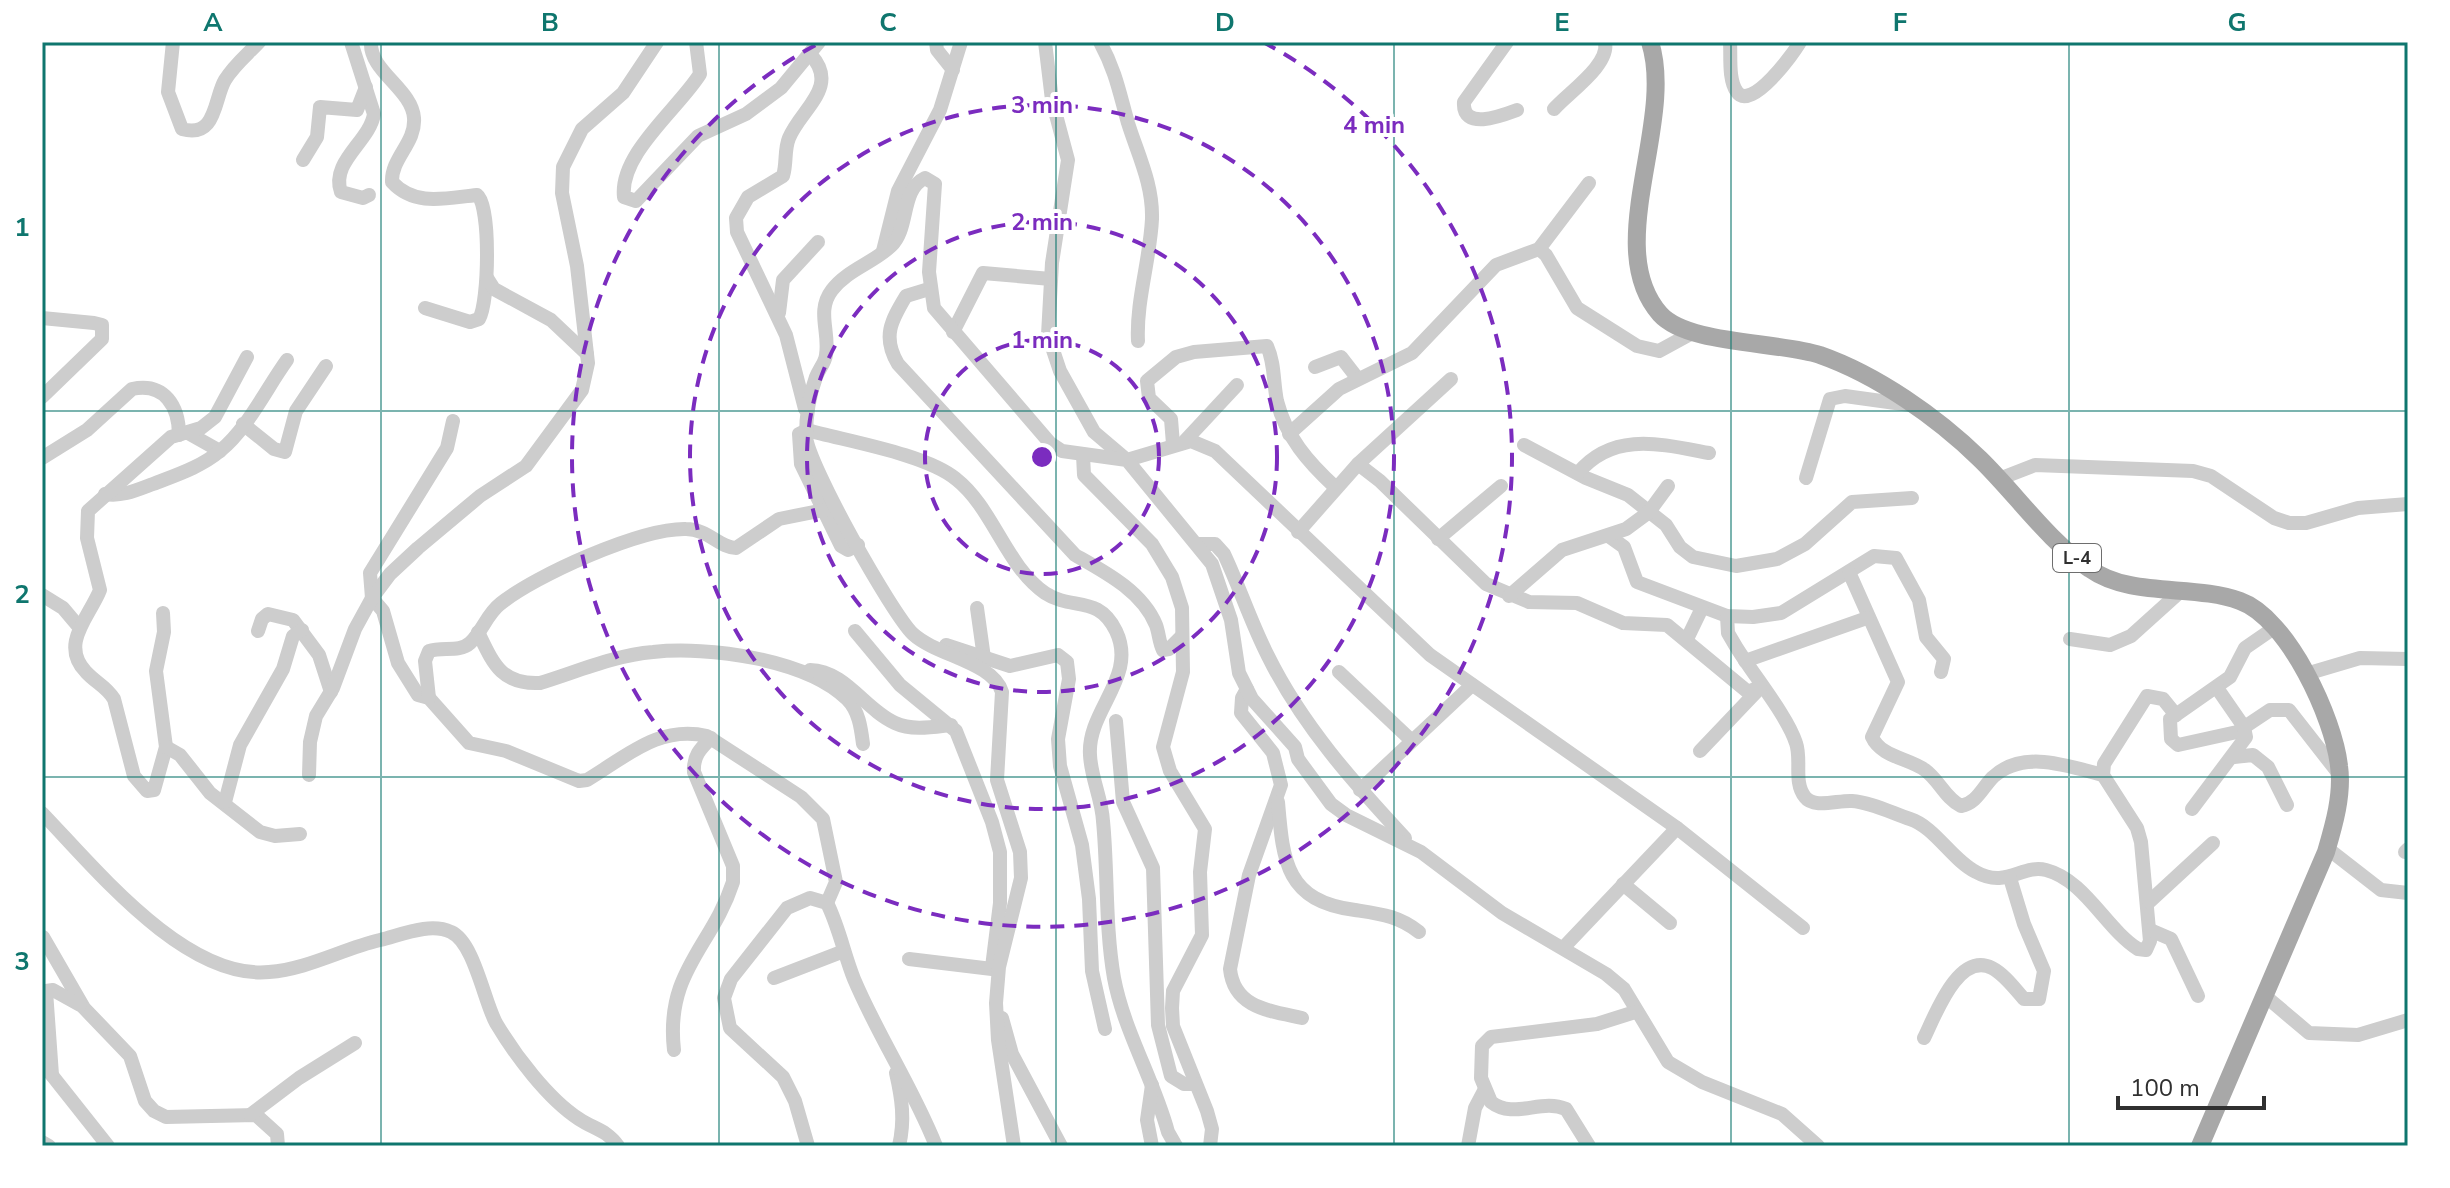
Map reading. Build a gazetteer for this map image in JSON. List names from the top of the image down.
{
  "streets": {
    "main road": ["L-4"]
  },
  "scale_bar": "100 m",
  "grid": {
    "columns": [
      "A",
      "B",
      "C",
      "D",
      "E",
      "F",
      "G"
    ],
    "rows": ["1", "2", "3"]
  },
  "rings": [
    "3 min",
    "4 min",
    "2 min",
    "1 min"
  ]
}
